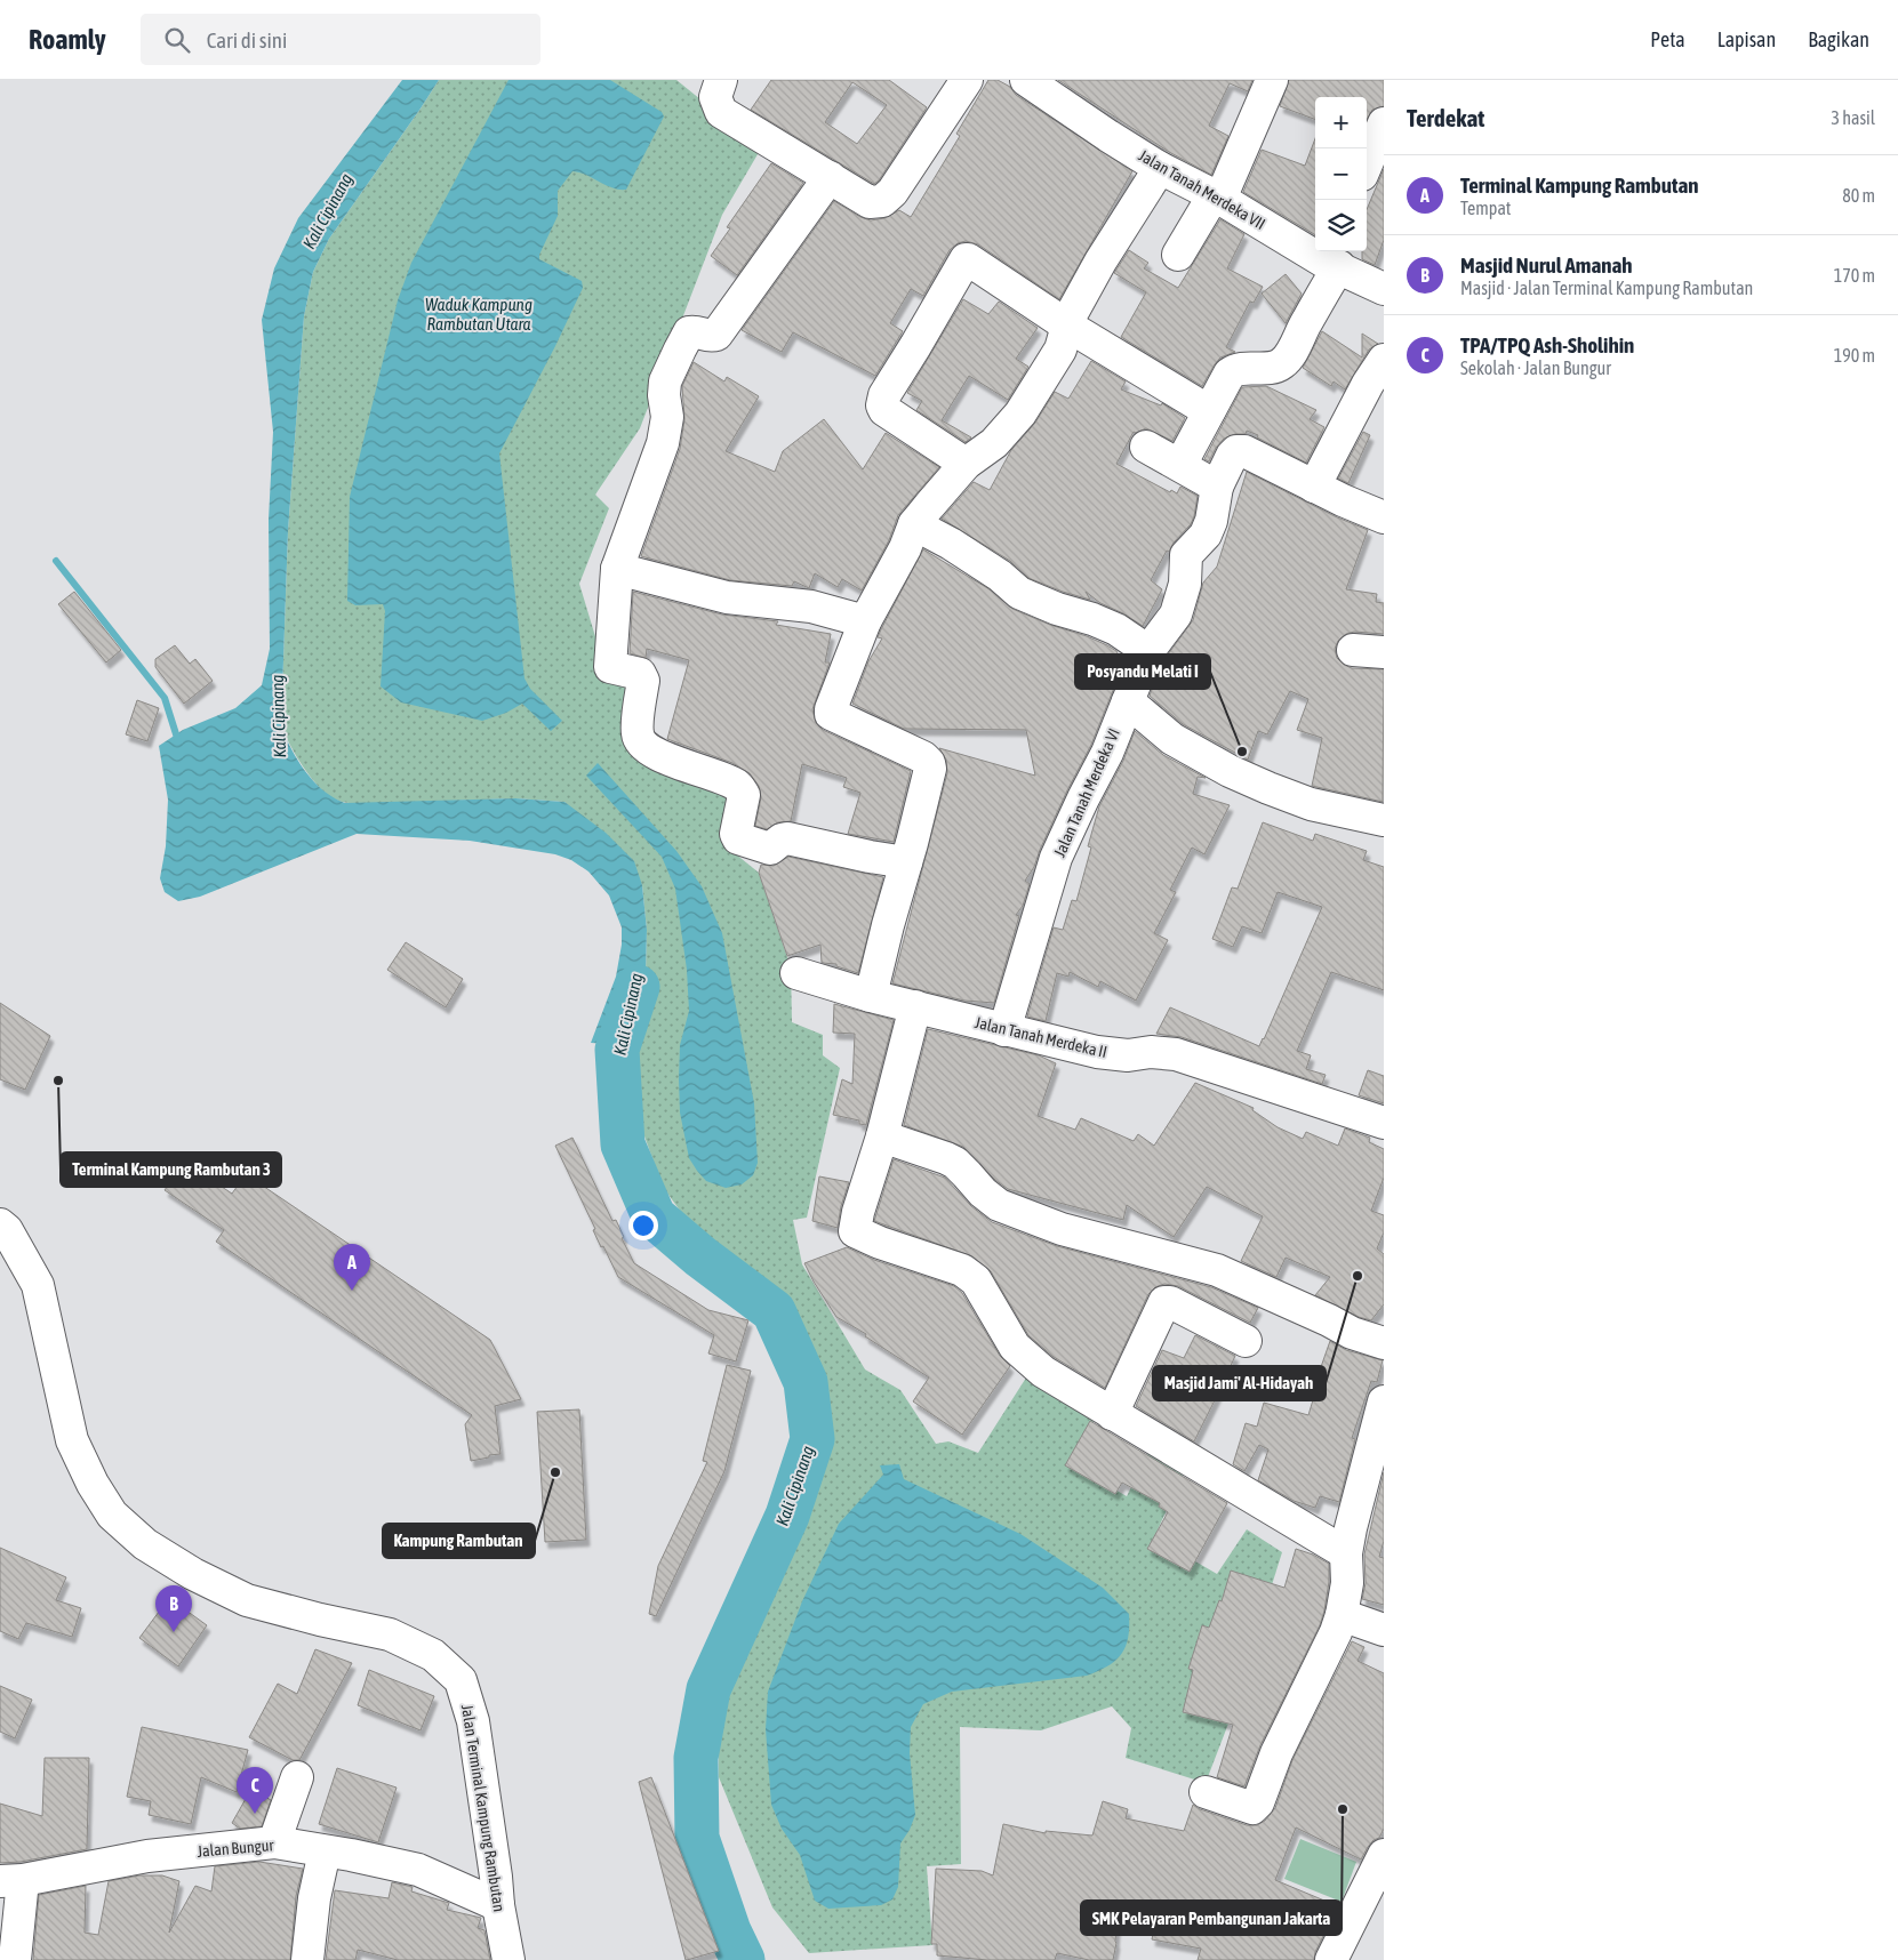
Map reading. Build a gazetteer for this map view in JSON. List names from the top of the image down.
{
  "streets": {
    "street": [
      "Jalan Tanah Merdeka VII",
      "Jalan Tanah Merdeka VI",
      "Jalan Tanah Merdeka II",
      "Jalan Terminal Kampung Rambutan",
      "Jalan Bungur"
    ]
  },
  "crossings": [
    ["Jalan Tanah Merdeka VI", "Jalan Tanah Merdeka II"],
    ["Jalan Terminal Kampung Rambutan", "Jalan Bungur"]
  ],
  "water": ["Kali Cipinang", "Waduk Kampung Rambutan Utara"],
  "places": [
    "Posyandu Melati I",
    "Terminal Kampung Rambutan 3",
    "Masjid Jami' Al-Hidayah",
    "Kampung Rambutan",
    "SMK Pelayaran Pembangunan Jakarta"
  ],
  "page": {
    "header": "Roamly",
    "search": "Cari di sini",
    "nav": ["Peta", "Lapisan", "Bagikan"],
    "heading": ["Terdekat", "3 hasil"],
    "map_buttons": ["+", "−"],
    "list": [
      {
        "mark": "A",
        "name": "Terminal Kampung Rambutan",
        "note": "Tempat",
        "value": "80 m"
      },
      {
        "mark": "B",
        "name": "Masjid Nurul Amanah",
        "note": "Masjid · Jalan Terminal Kampung Rambutan",
        "value": "170 m"
      },
      {
        "mark": "C",
        "name": "TPA/TPQ Ash-Sholihin",
        "note": "Sekolah · Jalan Bungur",
        "value": "190 m"
      }
    ],
    "pins": ["A", "B", "C"]
  }
}
